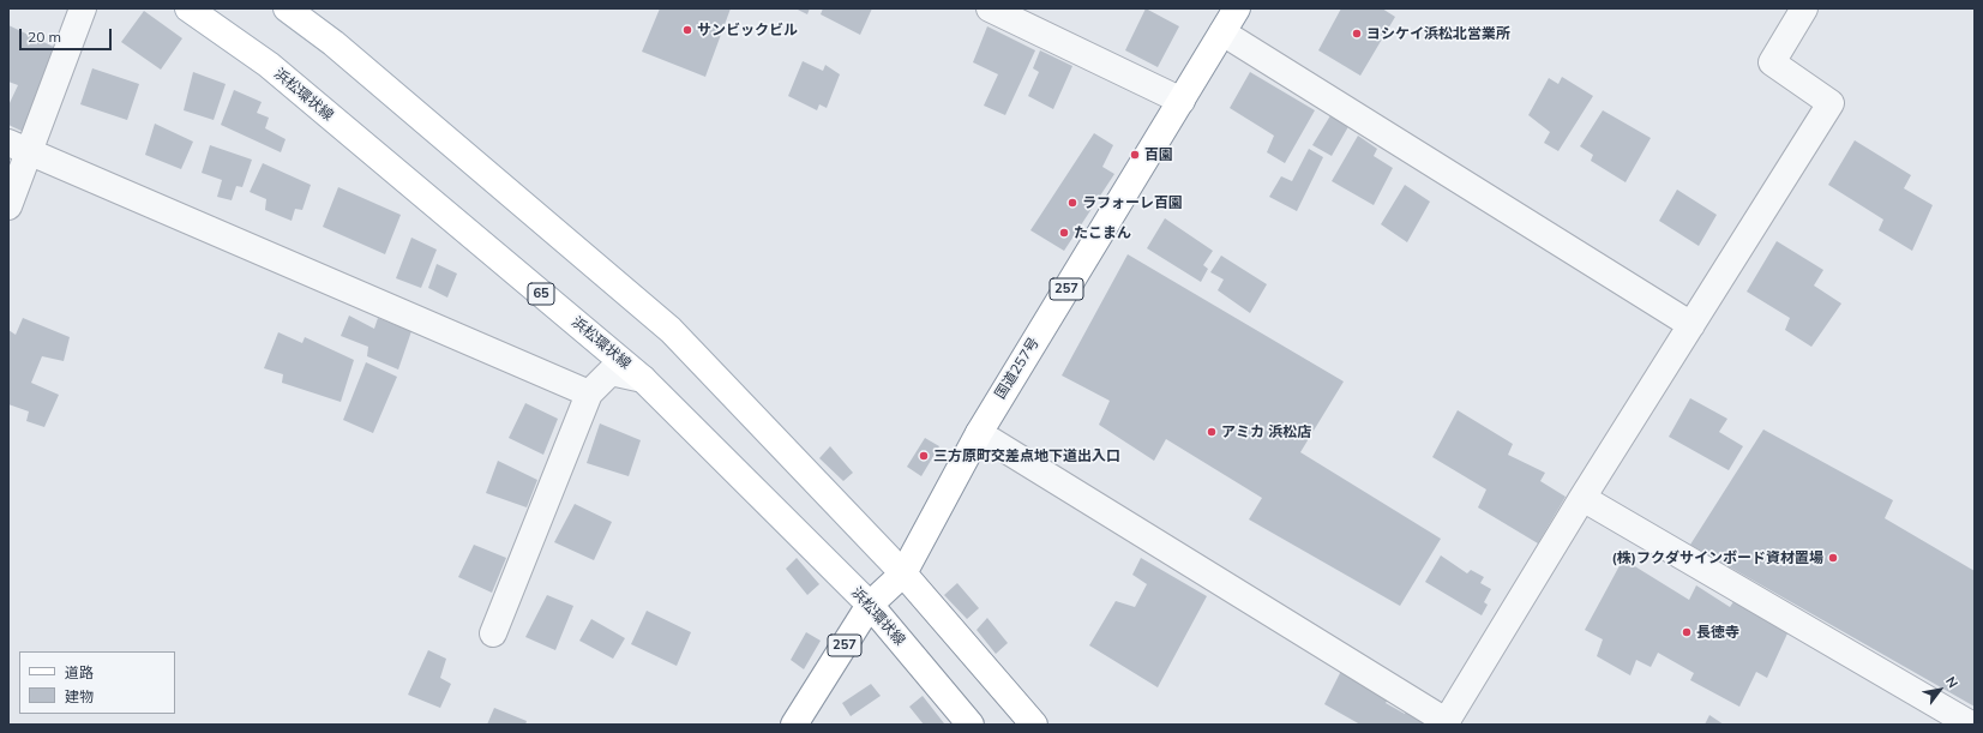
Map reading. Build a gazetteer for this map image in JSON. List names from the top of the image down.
{
  "streets": {
    "main road": [
      "浜松環状線",
      "257",
      "65",
      "国道257号"
    ]
  },
  "crossings": [
    ["浜松環状線", "国道257号"]
  ],
  "places": [
    "サンビックビル",
    "ヨシケイ浜松北営業所",
    "百園",
    "ラフォーレ百園",
    "たこまん",
    "アミカ 浜松店",
    "三方原町交差点地下道出入口",
    "(株)フクダサインボード資材置場",
    "長徳寺"
  ],
  "legend": ["道路", "建物"],
  "scale_bar": "20 m",
  "north": "top right"
}
